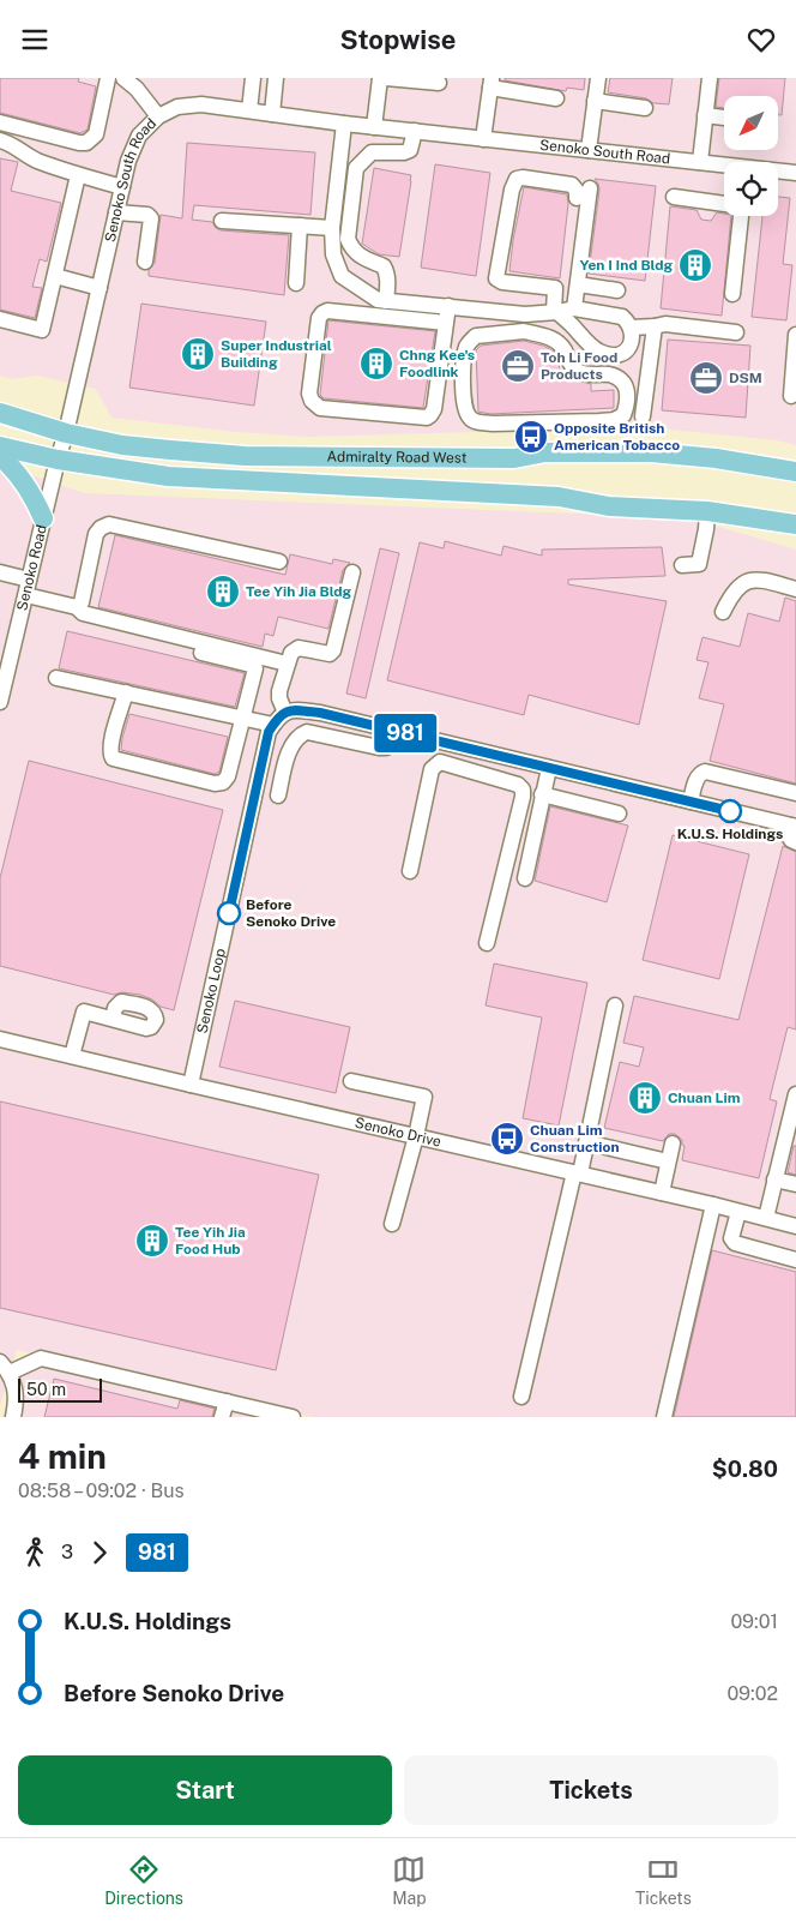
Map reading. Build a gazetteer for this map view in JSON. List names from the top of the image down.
{
  "streets": {
    "main road": ["Admiralty Road West"],
    "street": [
      "Senoko South Road",
      "Senoko Road",
      "Senoko Loop",
      "Senoko Drive"
    ]
  },
  "crossings": [
    ["Senoko South Road", "Admiralty Road West"],
    ["Senoko South Road", "Senoko Road"],
    ["Admiralty Road West", "Senoko Road"],
    ["Senoko Loop", "Senoko Drive"]
  ],
  "places": {
    "building": [
      "Yen I Ind Bldg",
      "Super Industrial Building",
      "Chng Kee's Foodlink",
      "Tee Yih Jia Bldg",
      "Chuan Lim",
      "Tee Yih Jia Food Hub"
    ],
    "office": ["Toh Li Food Products", "DSM"],
    "bus stop": ["Opposite British American Tobacco", "Chuan Lim Construction"],
    "other": ["K.U.S. Holdings", "Before Senoko Drive"]
  },
  "lines": ["bus line 981"],
  "scale_bar": "50 m",
  "north": "bottom left",
  "page": {
    "header": "Stopwise",
    "on_map": "981",
    "scale": "50 m",
    "heading": ["4 min", "08:58 – 09:02 · Bus", "$0.80"],
    "legs": ["3", "981"],
    "list": [
      {
        "name": "K.U.S. Holdings",
        "value": "09:01"
      },
      {
        "name": "Before Senoko Drive",
        "value": "09:02"
      }
    ],
    "buttons": ["Start", "Tickets"],
    "tabs": ["Directions", "Map", "Tickets"]
  }
}
